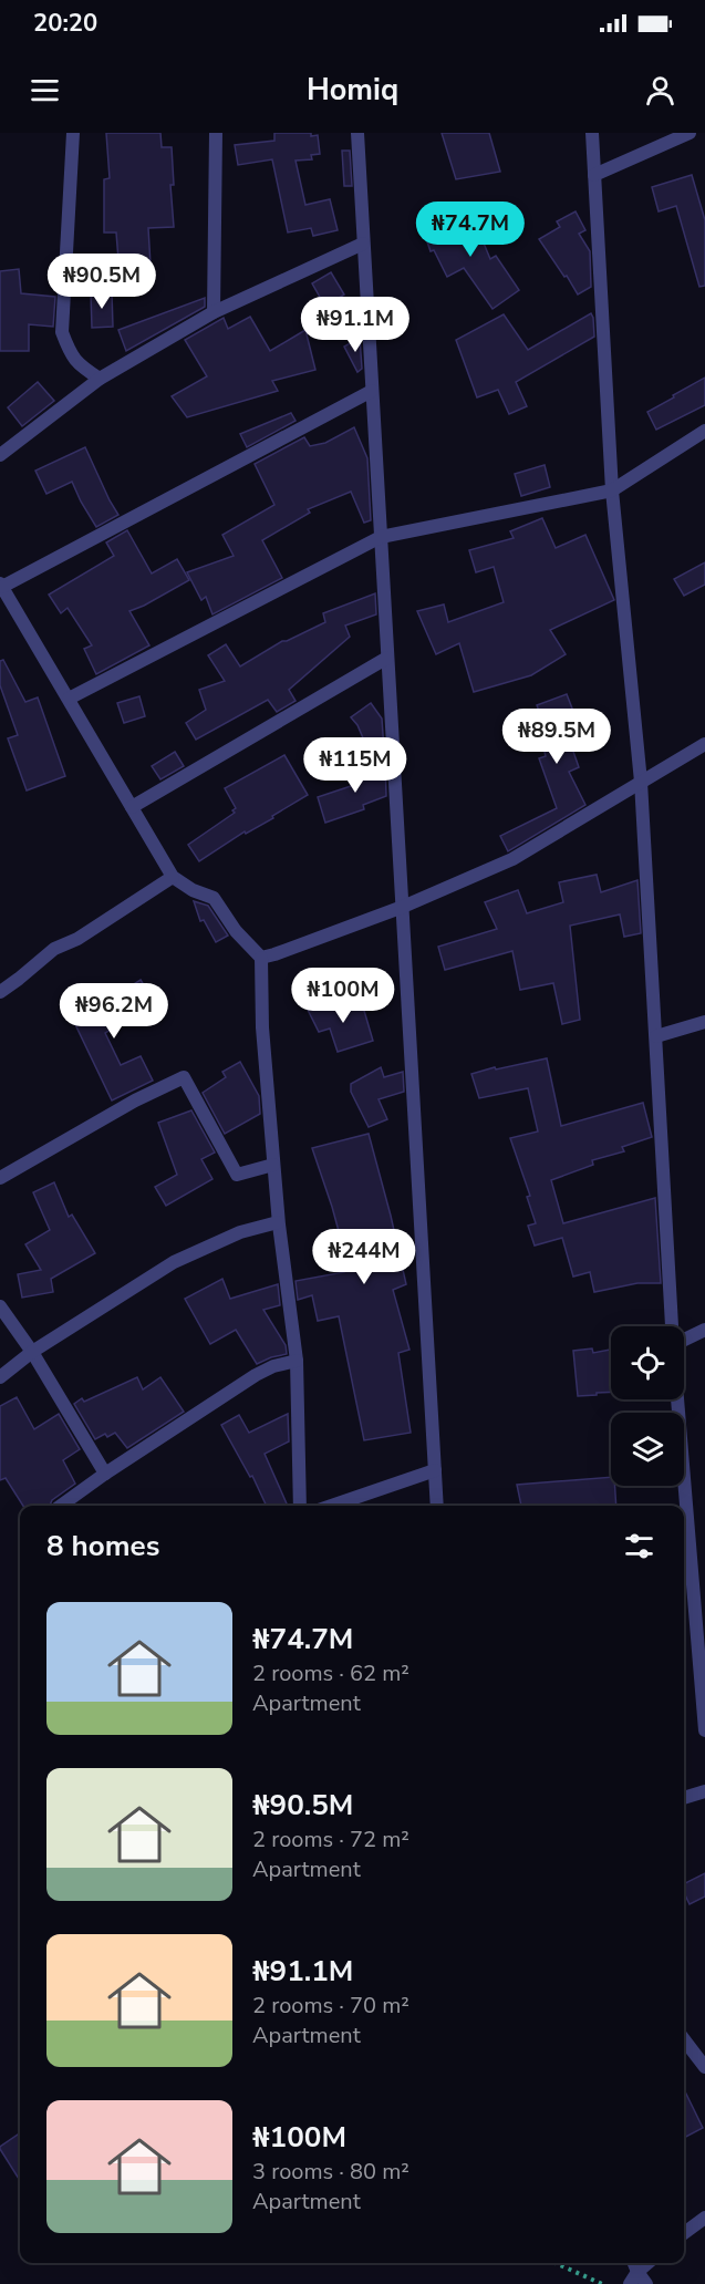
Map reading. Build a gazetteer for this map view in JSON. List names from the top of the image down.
{
  "page": {
    "status": "20:20",
    "header": "Homiq",
    "price": [
      "₦74.7M",
      "₦90.5M",
      "₦91.1M",
      "₦89.5M",
      "₦115M",
      "₦100M",
      "₦96.2M",
      "₦244M"
    ],
    "heading": "8 homes",
    "list": [
      {
        "name": "₦74.7M",
        "note": "2 rooms · 62 m² · Apartment"
      },
      {
        "name": "₦90.5M",
        "note": "2 rooms · 72 m² · Apartment"
      },
      {
        "name": "₦91.1M",
        "note": "2 rooms · 70 m² · Apartment"
      },
      {
        "name": "₦100M",
        "note": "3 rooms · 80 m² · Apartment"
      }
    ]
  }
}
